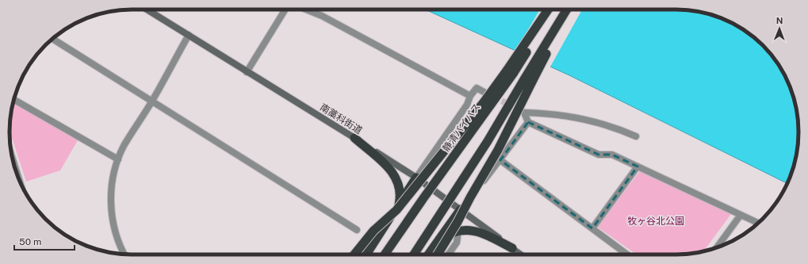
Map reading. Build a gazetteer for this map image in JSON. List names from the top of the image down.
{
  "streets": {
    "highway": ["静清バイパス"],
    "main road": ["南藁科街道"]
  },
  "parks": ["牧ヶ谷北公園"],
  "scale_bar": "50 m",
  "north": "top"
}
